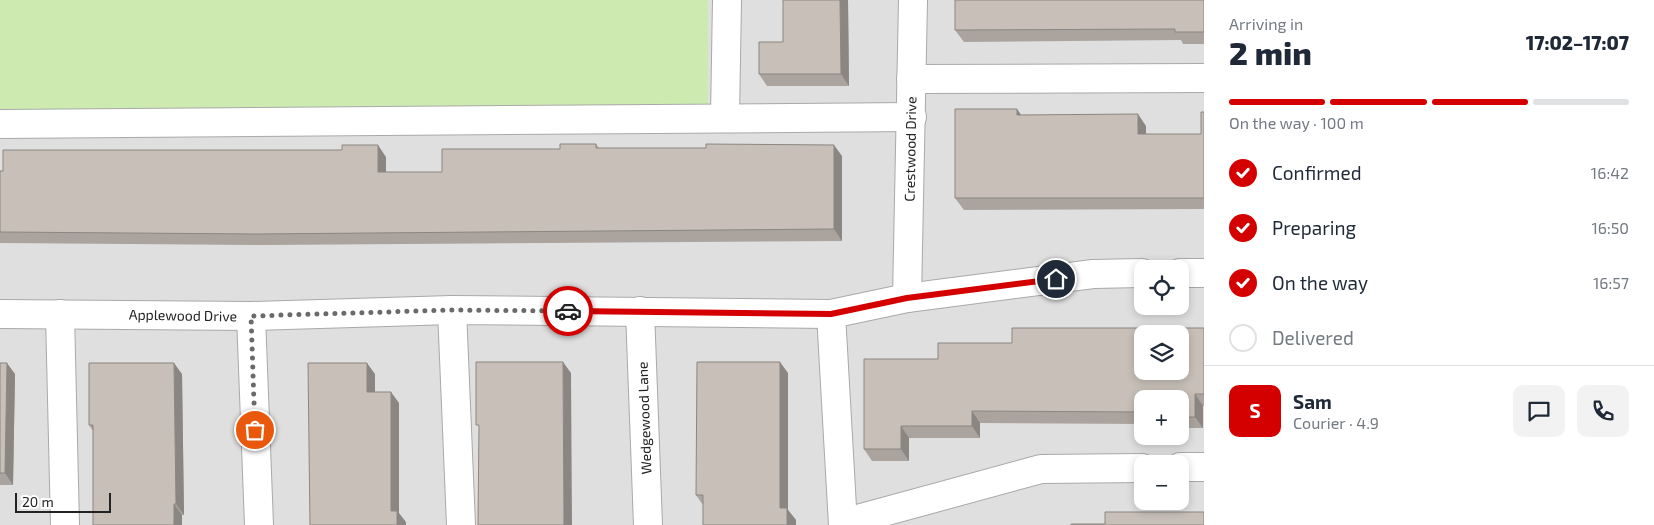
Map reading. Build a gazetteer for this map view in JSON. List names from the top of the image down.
{
  "streets": {
    "street": ["Crestwood Drive", "Applewood Drive", "Wedgewood Lane"]
  },
  "crossings": [
    ["Crestwood Drive", "Applewood Drive"],
    ["Applewood Drive", "Wedgewood Lane"]
  ],
  "scale_bar": "20 m",
  "page": {
    "heading": ["2 min", "Arriving in", "17:02–17:07"],
    "panel": ["Sam", "Courier · 4.9"],
    "bar": "On the way · 100 m",
    "list": [
      ["Confirmed", "16:42"],
      ["Preparing", "16:50"],
      ["On the way", "16:57"],
      "Delivered"
    ],
    "map_buttons": ["+", "−"],
    "round": "S",
    "scale": "20 m"
  }
}
